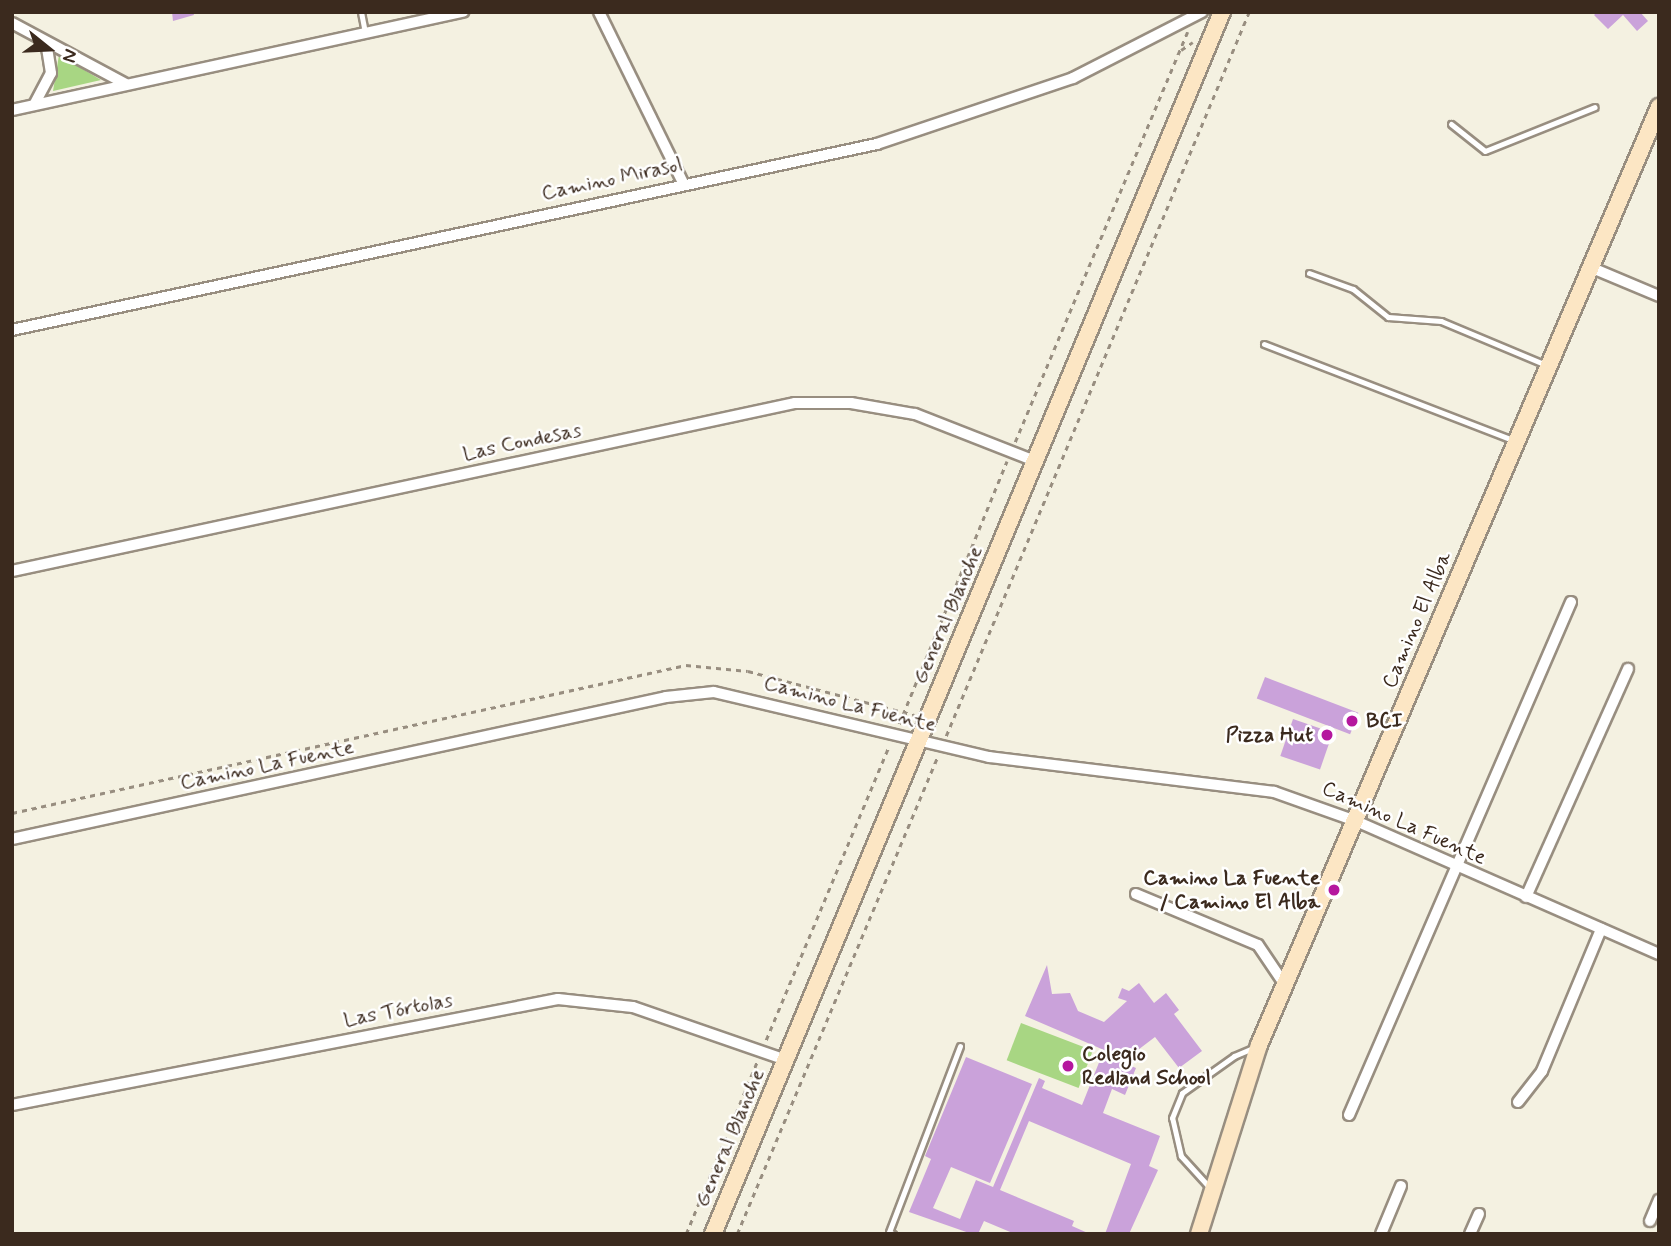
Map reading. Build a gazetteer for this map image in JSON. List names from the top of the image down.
{
  "streets": {
    "main road": ["General Blanche", "Camino El Alba"],
    "street": [
      "Camino Mirasol",
      "Las Condesas",
      "Camino La Fuente",
      "Las Tórtolas"
    ]
  },
  "crossings": [
    ["Las Condesas", "General Blanche"],
    ["General Blanche", "Camino La Fuente"],
    ["General Blanche", "Las Tórtolas"],
    ["Camino El Alba", "Camino La Fuente"]
  ],
  "places": [
    "BCI",
    "Pizza Hut",
    "Camino La Fuente / Camino El Alba",
    "Colegio Redland School"
  ],
  "north": "right"
}
